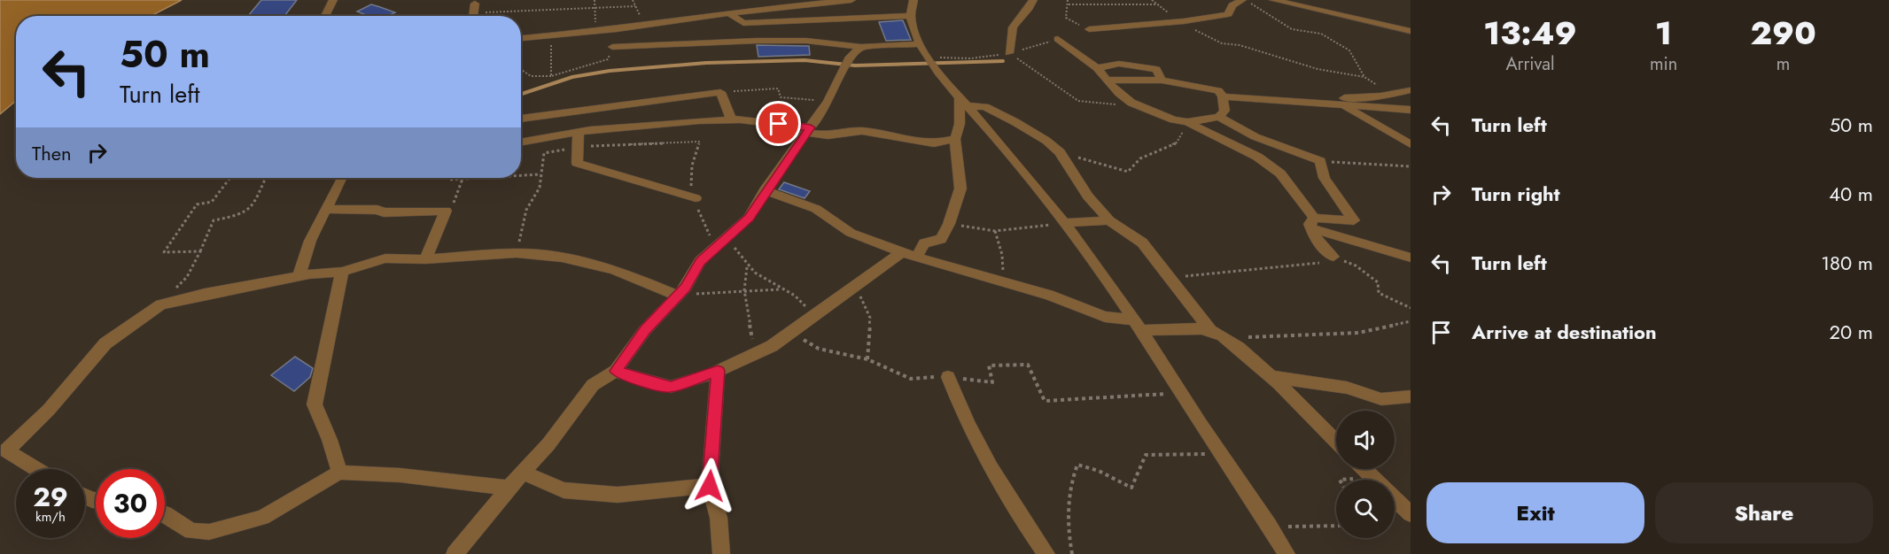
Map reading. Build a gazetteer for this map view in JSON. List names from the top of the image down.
{
  "page": {
    "eta": [
      "13:49",
      "Arrival",
      "1",
      "min",
      "290",
      "m"
    ],
    "turn": ["50 m", "Turn left"],
    "list": [
      {
        "name": "Turn left",
        "value": "50 m"
      },
      {
        "name": "Turn right",
        "value": "40 m"
      },
      {
        "name": "Turn left",
        "value": "180 m"
      },
      {
        "name": "Arrive at destination",
        "value": "20 m"
      }
    ],
    "then": "Then",
    "speed": "29 km/h",
    "limit": "30",
    "buttons": ["Exit", "Share"]
  }
}
